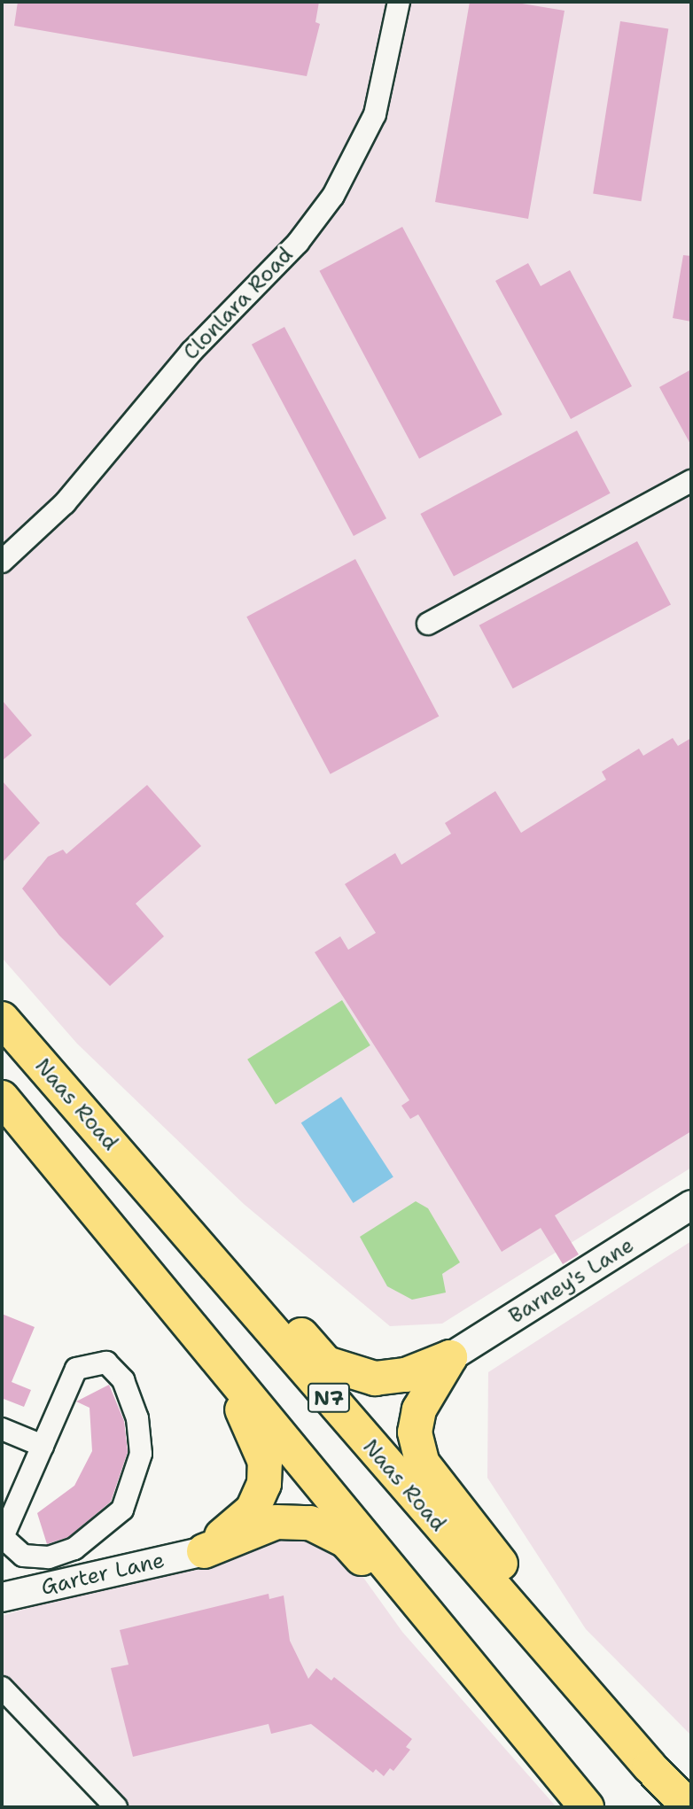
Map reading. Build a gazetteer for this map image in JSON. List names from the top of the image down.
{
  "streets": {
    "highway": ["Naas Road", "N7"],
    "street": ["Clonlara Road", "Barney's Lane", "Garter Lane"]
  },
  "crossings": [
    ["Naas Road", "N7"],
    ["Barney's Lane", "N7"]
  ]
}
